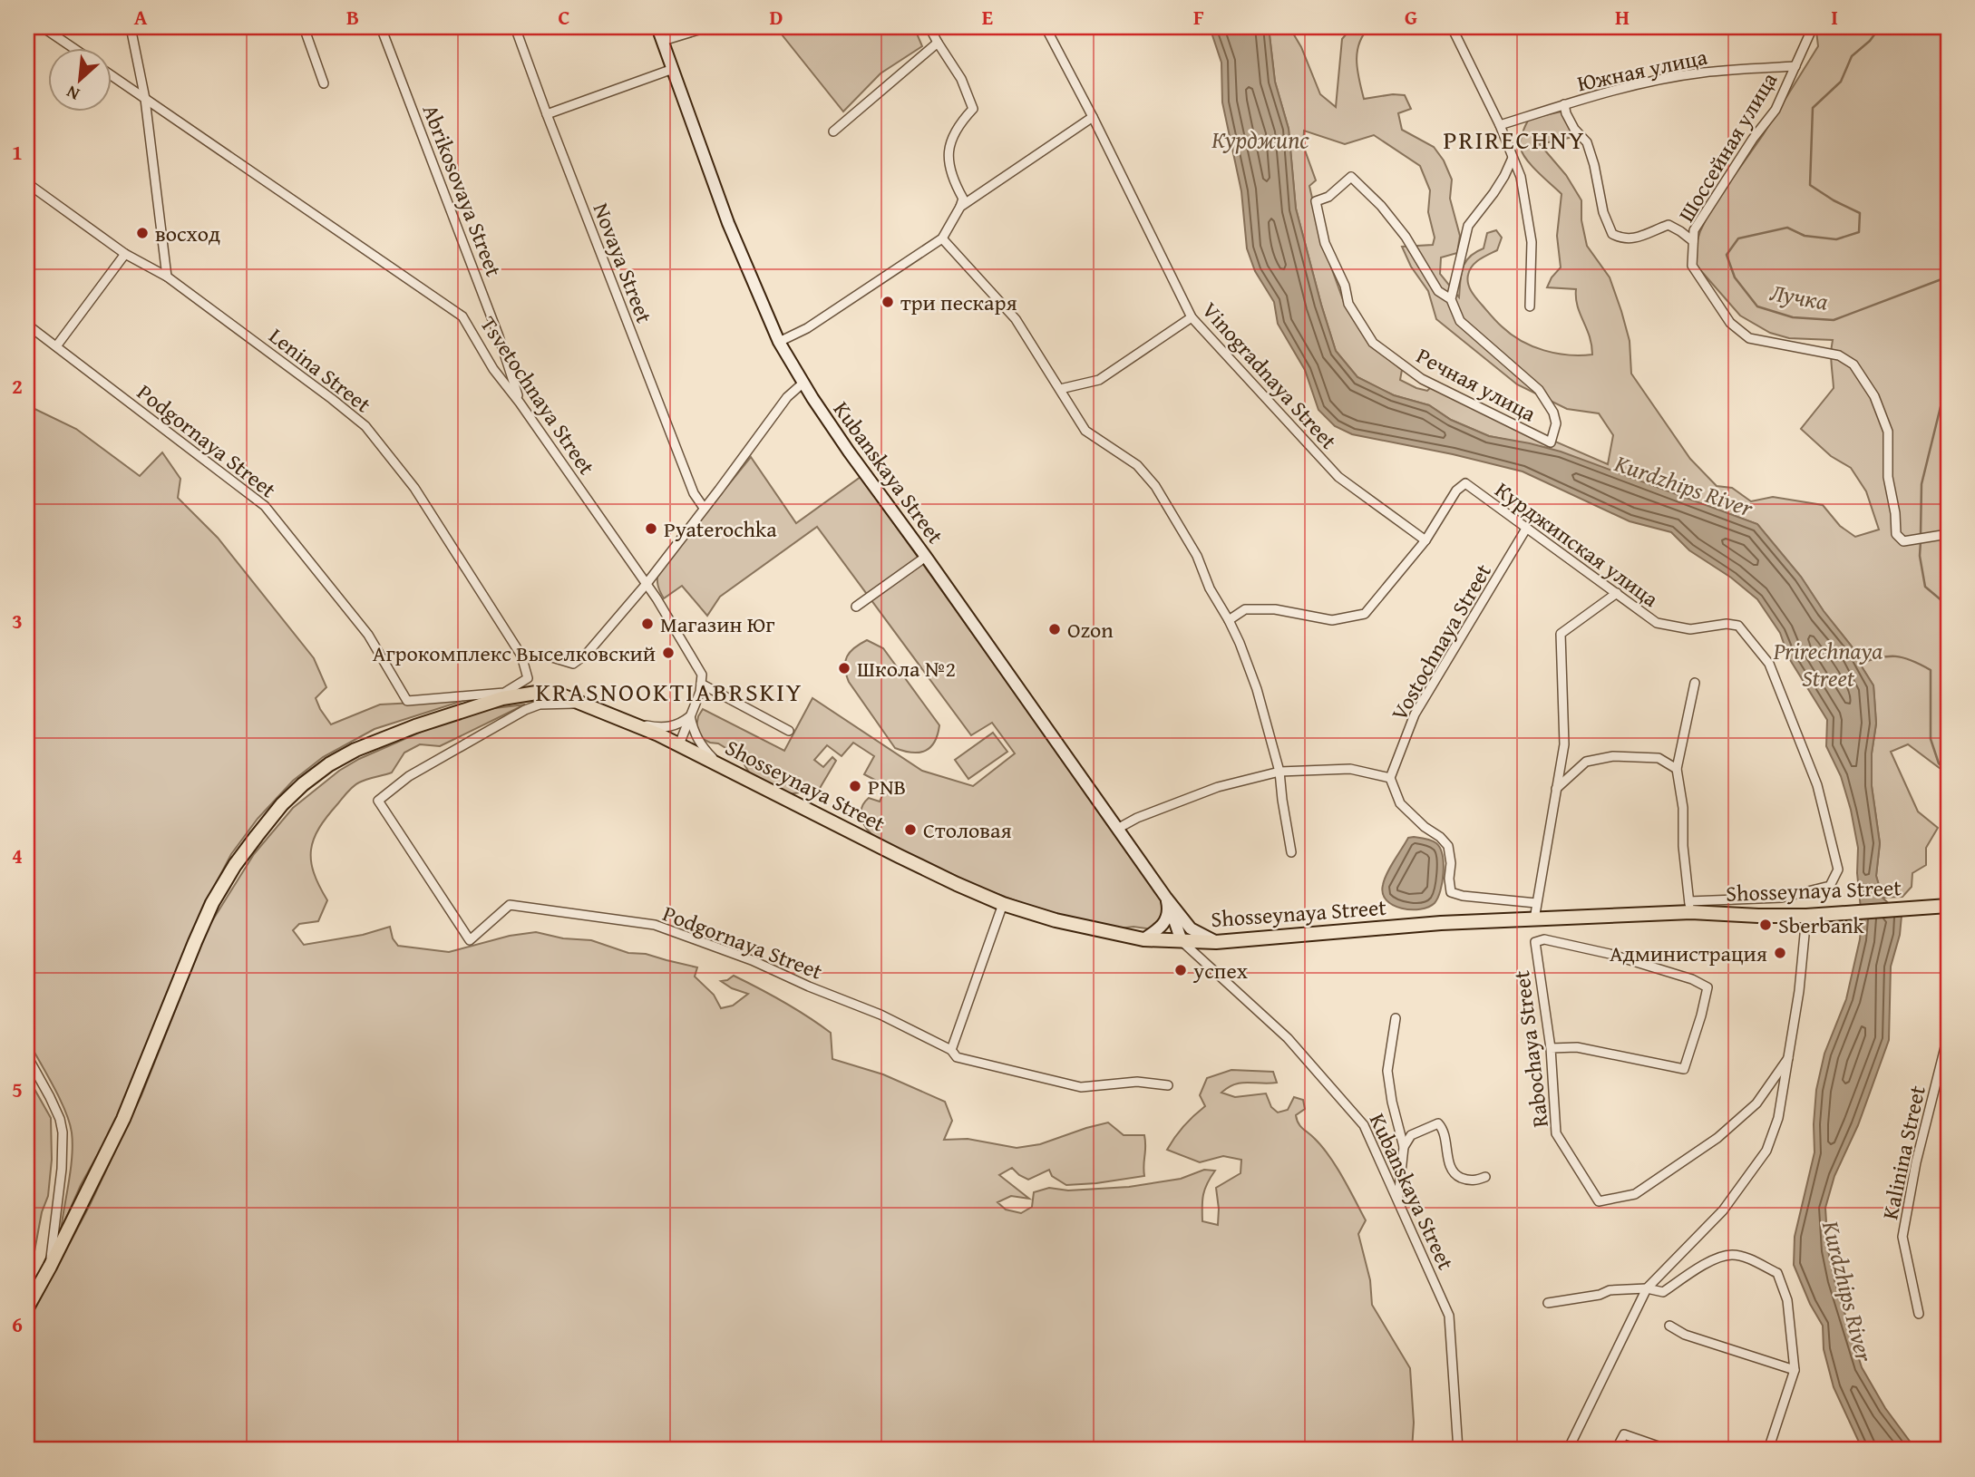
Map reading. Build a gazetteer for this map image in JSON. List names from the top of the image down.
{
  "streets": {
    "main road": ["Kubanskaya Street", "Shosseynaya Street"],
    "street": [
      "Южная улица",
      "Шоссейная улица",
      "Abrikosovaya Street",
      "Novaya Street",
      "Lenina Street",
      "Vinogradnaya Street",
      "Речная улица",
      "Tsvetochnaya Street",
      "Podgornaya Street",
      "Курджипская улица",
      "Vostochnaya Street",
      "Rabochaya Street",
      "Kalinina Street"
    ]
  },
  "crossings": [
    ["Южная улица", "Шоссейная улица"],
    ["Abrikosovaya Street", "Tsvetochnaya Street"],
    ["Lenina Street", "Podgornaya Street"],
    ["Vinogradnaya Street", "Курджипская улица"],
    ["Podgornaya Street", "Shosseynaya Street"],
    ["Kubanskaya Street", "Shosseynaya Street"],
    ["Курджипская улица", "Vostochnaya Street"],
    ["Курджипская улица", "Shosseynaya Street"]
  ],
  "districts": ["PRIRECHNY", "KRASNOOKTIABRSKIY"],
  "water": [
    "Курджипс",
    "Лучка",
    "Kurdzhips River",
    "Prirechnaya Street"
  ],
  "places": [
    "восход",
    "три пескаря",
    "Pyaterochka",
    "Магазин Юг",
    "Ozon",
    "Агрокомплекс Выселковский",
    "Школа №2",
    "PNB",
    "Столовая",
    "Sberbank",
    "Администрация",
    "успех"
  ],
  "north": "bottom left",
  "grid": {
    "columns": [
      "A",
      "B",
      "C",
      "D",
      "E",
      "F",
      "G",
      "H",
      "I"
    ],
    "rows": [
      "1",
      "2",
      "3",
      "4",
      "5",
      "6"
    ]
  }
}
